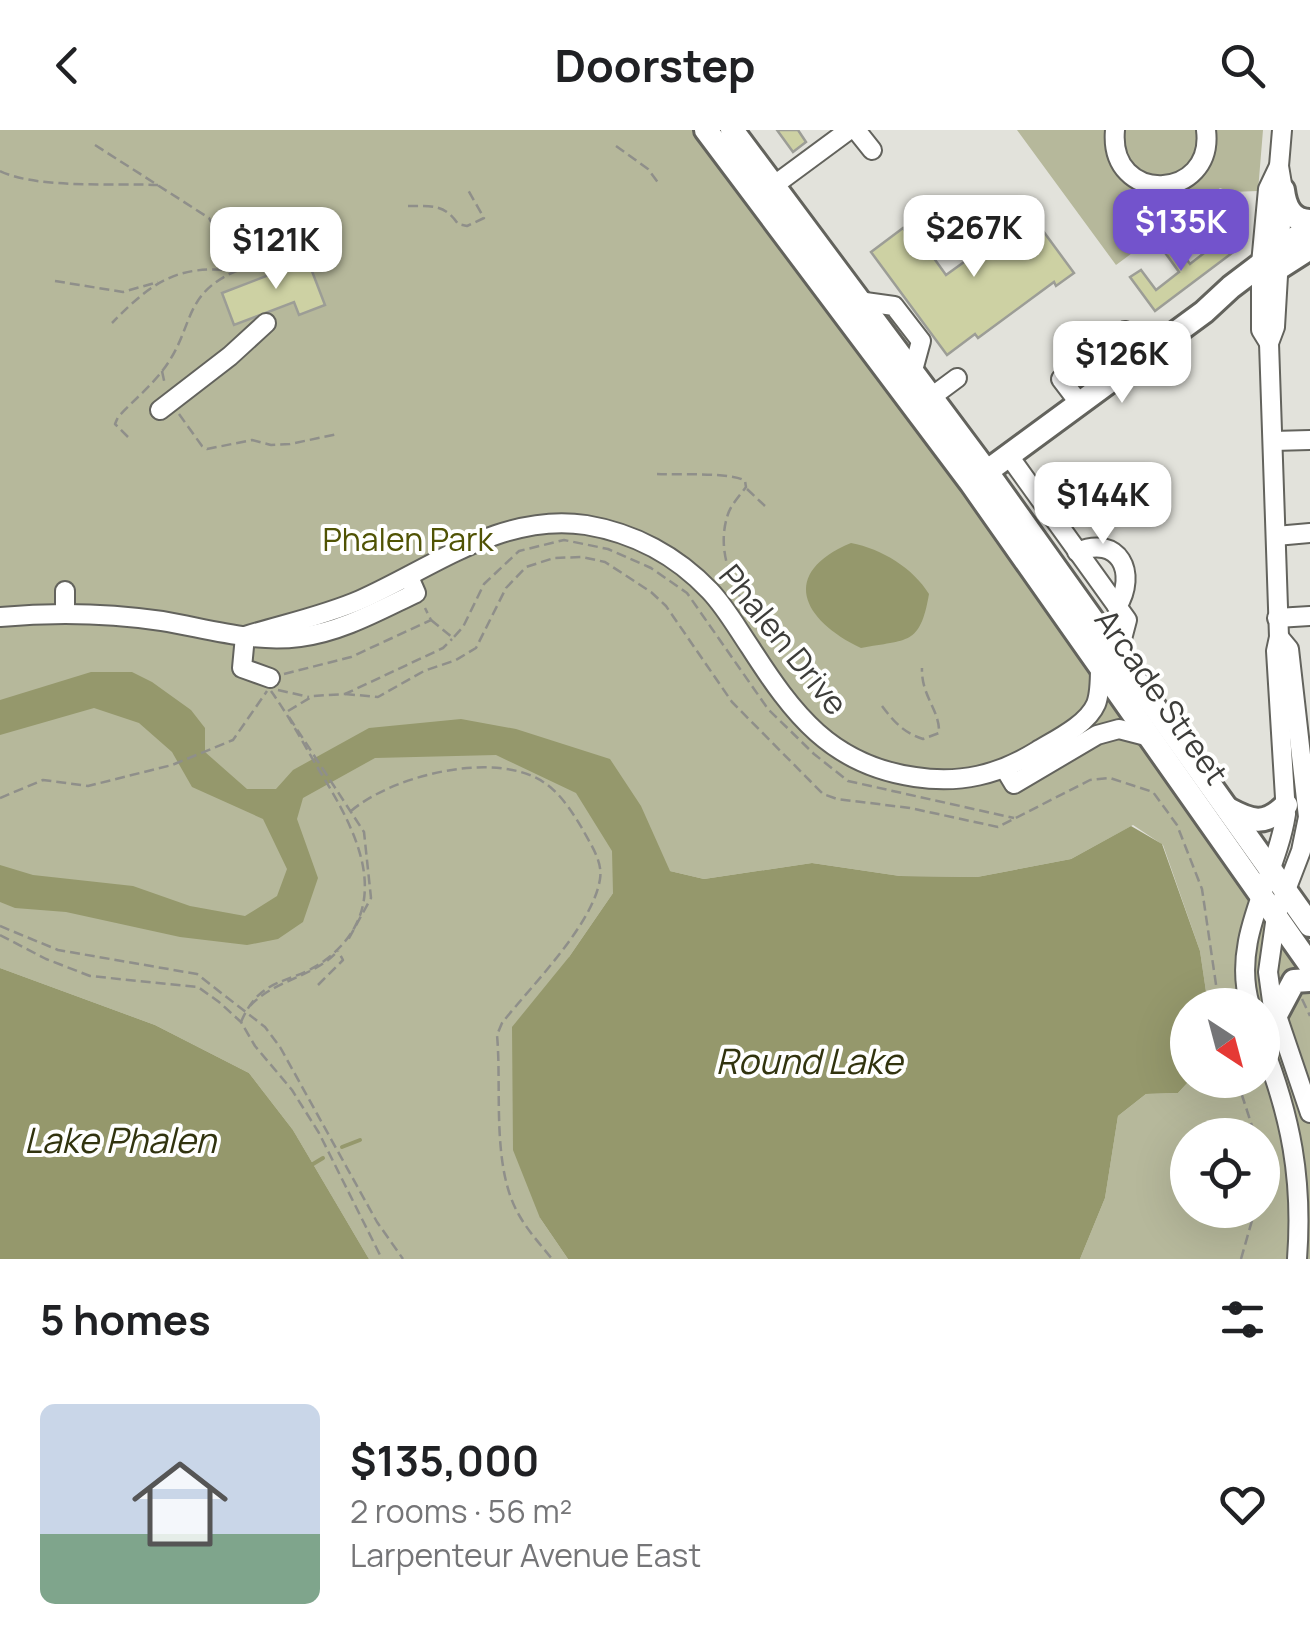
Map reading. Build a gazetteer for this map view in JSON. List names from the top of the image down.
{
  "streets": {
    "main road": ["Arcade Street"],
    "street": ["Phalen Drive"]
  },
  "crossings": [
    ["Phalen Drive", "Arcade Street"]
  ],
  "water": ["Round Lake", "Lake Phalen"],
  "parks": ["Phalen Park"],
  "north": "bottom right",
  "page": {
    "header": "Doorstep",
    "price": [
      "$135K",
      "$267K",
      "$121K",
      "$126K",
      "$144K"
    ],
    "heading": "5 homes",
    "list": [
      {
        "name": "$135,000",
        "note": "2 rooms · 56 m² · Larpenteur Avenue East"
      }
    ]
  }
}
